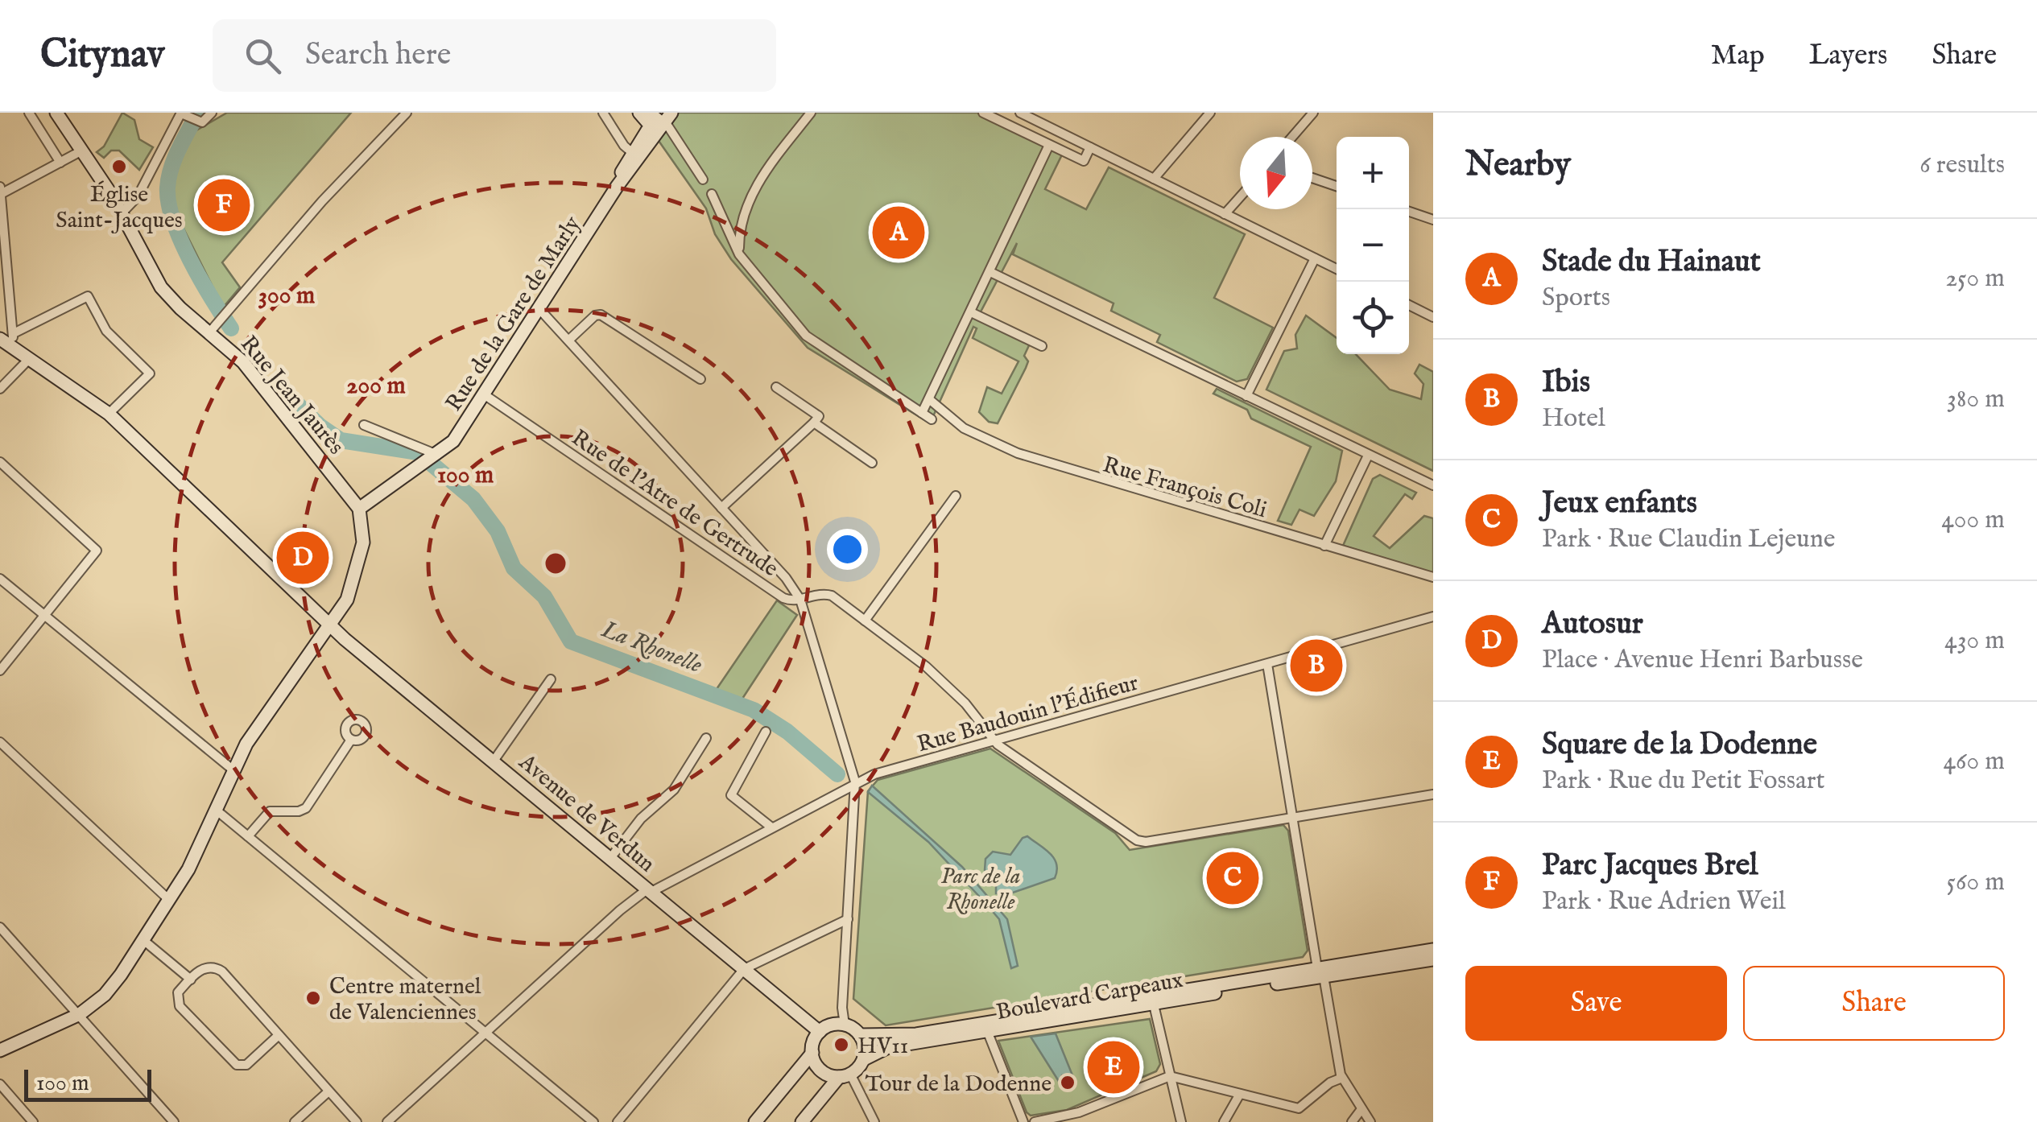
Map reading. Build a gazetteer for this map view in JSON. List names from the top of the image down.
{
  "streets": {
    "main road": [
      "Rue de la Gare de Marly",
      "Rue Jean Jaurès",
      "Avenue de Verdun",
      "Boulevard Carpeaux"
    ],
    "street": ["Rue François Coli", "Rue de l'Atre de Gertrude", "Rue Baudouin l'Édifieur"]
  },
  "crossings": [
    ["Rue de la Gare de Marly", "Rue Jean Jaurès"],
    ["Rue de la Gare de Marly", "Rue de l'Atre de Gertrude"],
    ["Rue de l'Atre de Gertrude", "Rue Baudouin l'Édifieur"],
    ["Rue Baudouin l'Édifieur", "Avenue de Verdun"],
    ["Avenue de Verdun", "Boulevard Carpeaux"]
  ],
  "water": ["La Rhonelle"],
  "parks": ["Parc de la Rhonelle"],
  "places": [
    "Église Saint-Jacques",
    "Centre maternel de Valenciennes",
    "HV11",
    "Tour de la Dodenne"
  ],
  "scale_bar": "100 m",
  "north": "bottom",
  "page": {
    "header": "Citynav",
    "search": "Search here",
    "nav": ["Map", "Layers", "Share"],
    "heading": ["Nearby", "6 results"],
    "map_buttons": ["+", "−"],
    "pins": [
      "F",
      "A",
      "D",
      "B",
      "C",
      "E"
    ],
    "list": [
      {
        "mark": "A",
        "name": "Stade du Hainaut",
        "note": "Sports",
        "value": "250 m"
      },
      {
        "mark": "B",
        "name": "Ibis",
        "note": "Hotel",
        "value": "380 m"
      },
      {
        "mark": "C",
        "name": "Jeux enfants",
        "note": "Park · Rue Claudin Lejeune",
        "value": "400 m"
      },
      {
        "mark": "D",
        "name": "Autosur",
        "note": "Place · Avenue Henri Barbusse",
        "value": "430 m"
      },
      {
        "mark": "E",
        "name": "Square de la Dodenne",
        "note": "Park · Rue du Petit Fossart",
        "value": "460 m"
      },
      {
        "mark": "F",
        "name": "Parc Jacques Brel",
        "note": "Park · Rue Adrien Weil",
        "value": "560 m"
      }
    ],
    "buttons": ["Save", "Share"],
    "scale": "100 m"
  },
  "rings": ["300 m", "200 m", "100 m"]
}
